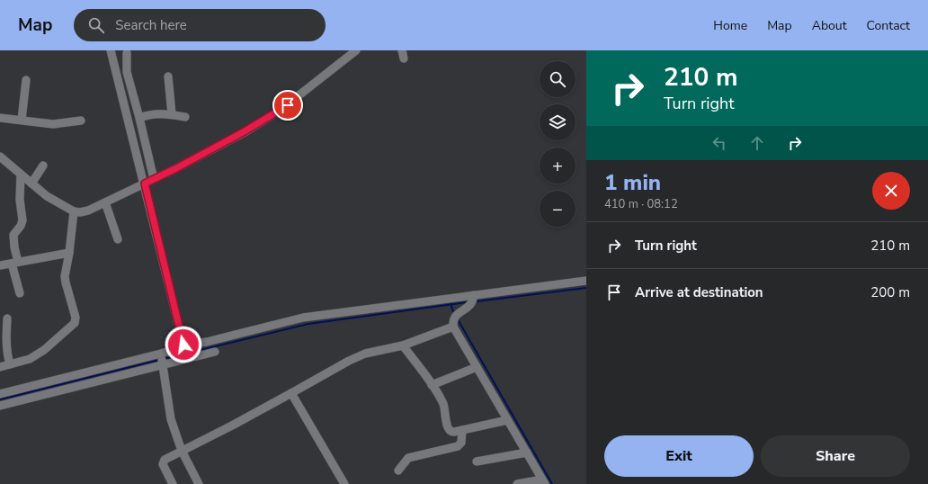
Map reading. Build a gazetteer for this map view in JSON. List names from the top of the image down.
{
  "page": {
    "header": "Map",
    "search": "Search here",
    "nav": [
      "Home",
      "Map",
      "About",
      "Contact"
    ],
    "turn": ["210 m", "Turn right"],
    "map_buttons": ["+", "−"],
    "heading": ["1 min", "410 m · 08:12"],
    "list": [
      {
        "name": "Turn right",
        "value": "210 m"
      },
      {
        "name": "Arrive at destination",
        "value": "200 m"
      }
    ],
    "buttons": ["Exit", "Share"]
  }
}
